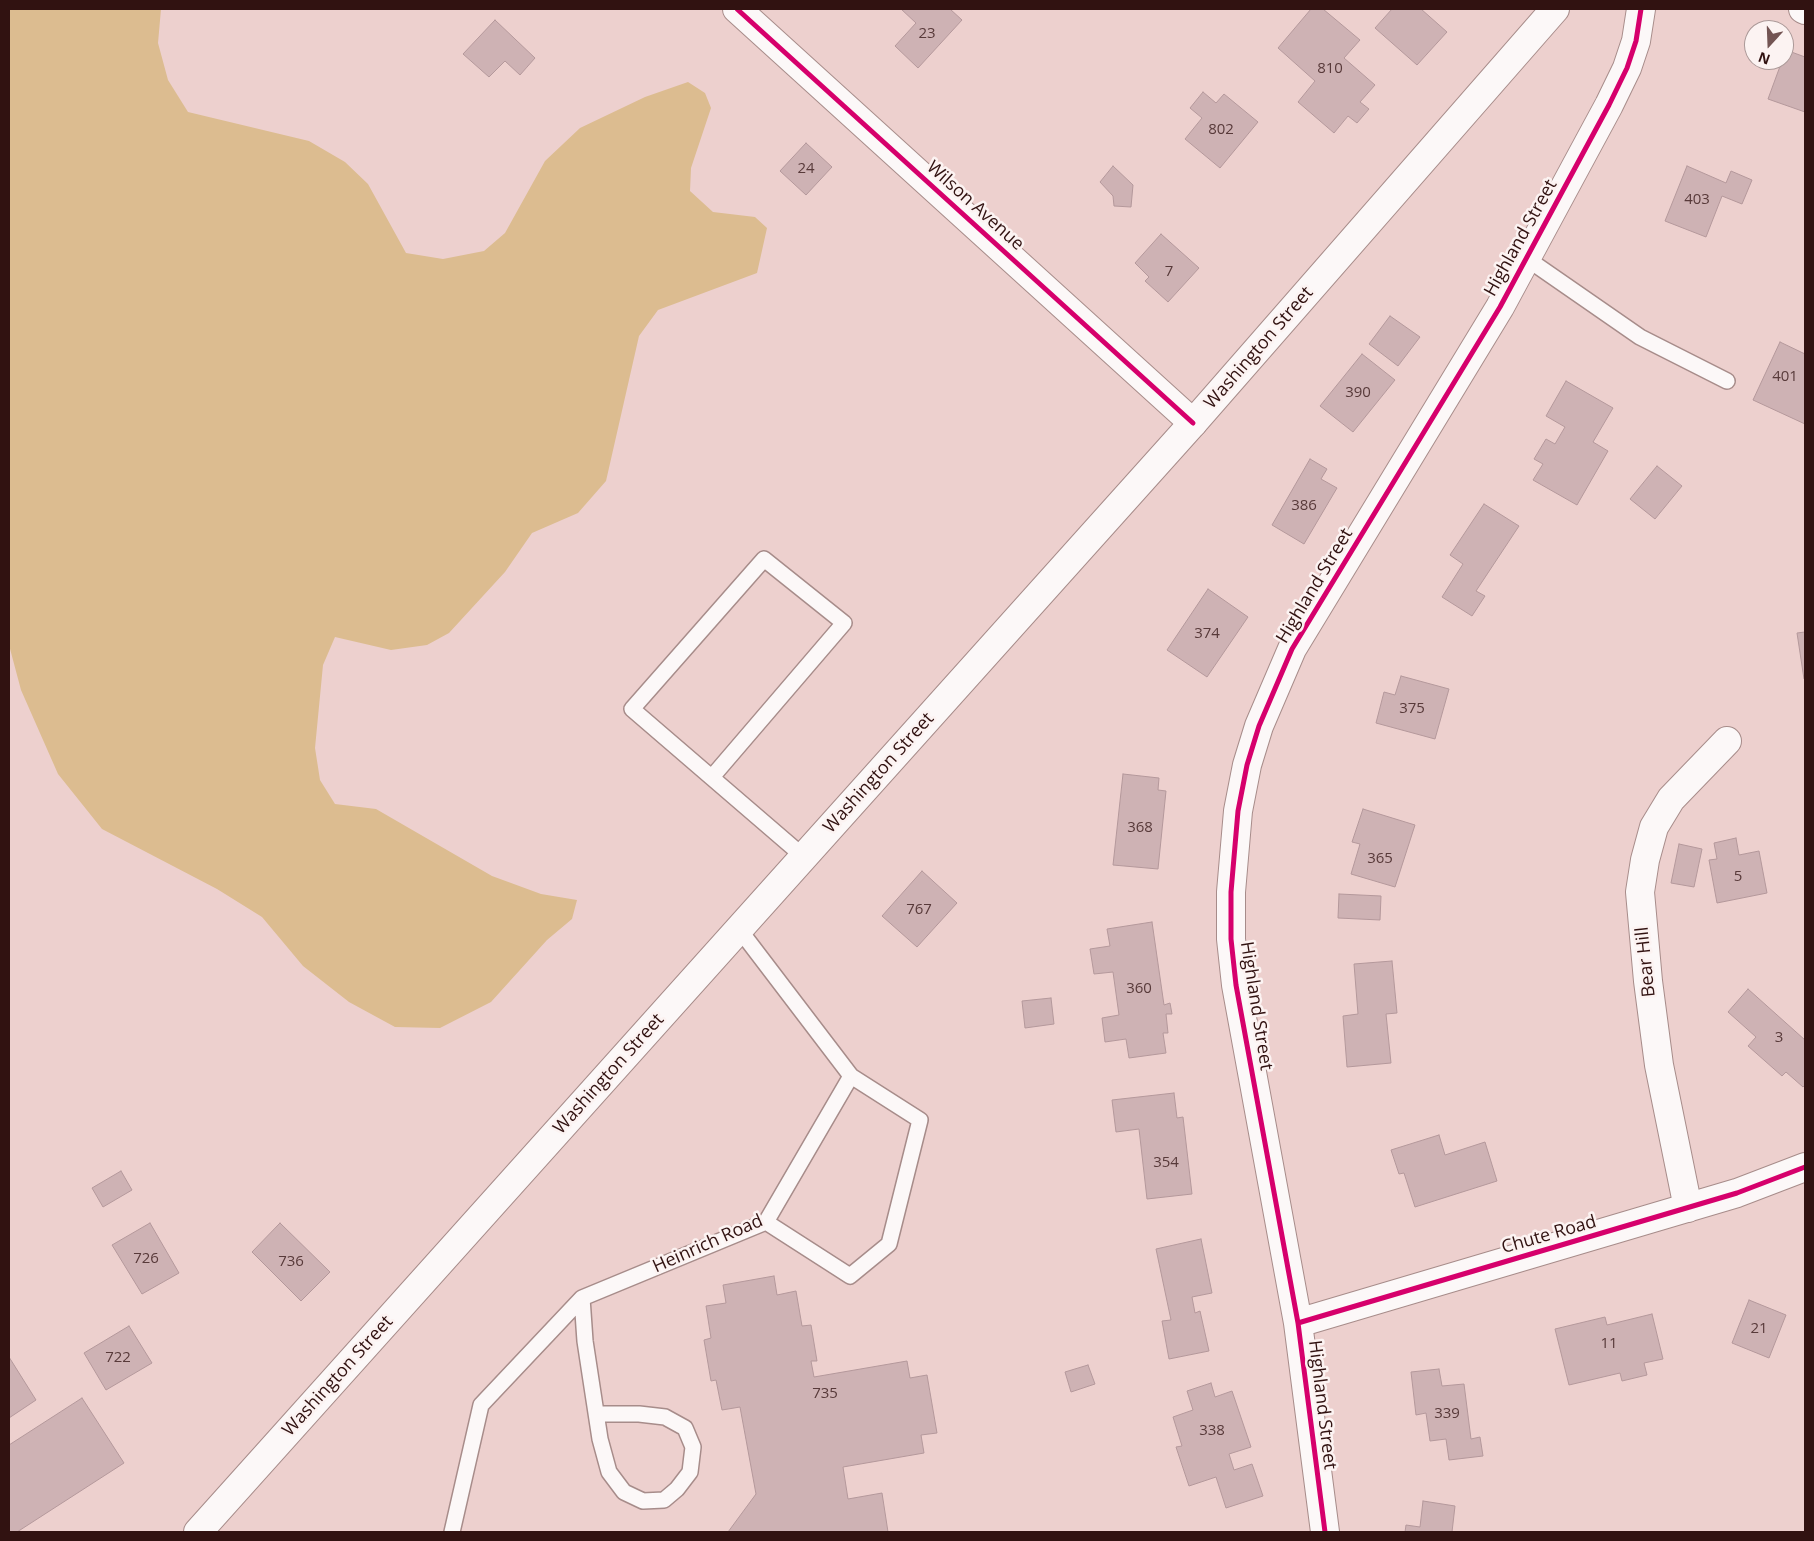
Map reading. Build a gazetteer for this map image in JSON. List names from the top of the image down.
{
  "streets": {
    "street": [
      "Wilson Avenue",
      "Highland Street",
      "Washington Street",
      "Bear Hill",
      "Chute Road"
    ],
    "lane": ["Heinrich Road"]
  },
  "crossings": [
    ["Wilson Avenue", "Washington Street"],
    ["Highland Street", "Chute Road"],
    ["Bear Hill", "Chute Road"]
  ],
  "house_numbers": [
    "23",
    "810",
    "802",
    "24",
    "403",
    "7",
    "401",
    "390",
    "386",
    "374",
    "375",
    "368",
    "365",
    "5",
    "767",
    "360",
    "3",
    "354",
    "726",
    "736",
    "21",
    "11",
    "722",
    "735",
    "339",
    "338"
  ],
  "north": "bottom"
}
